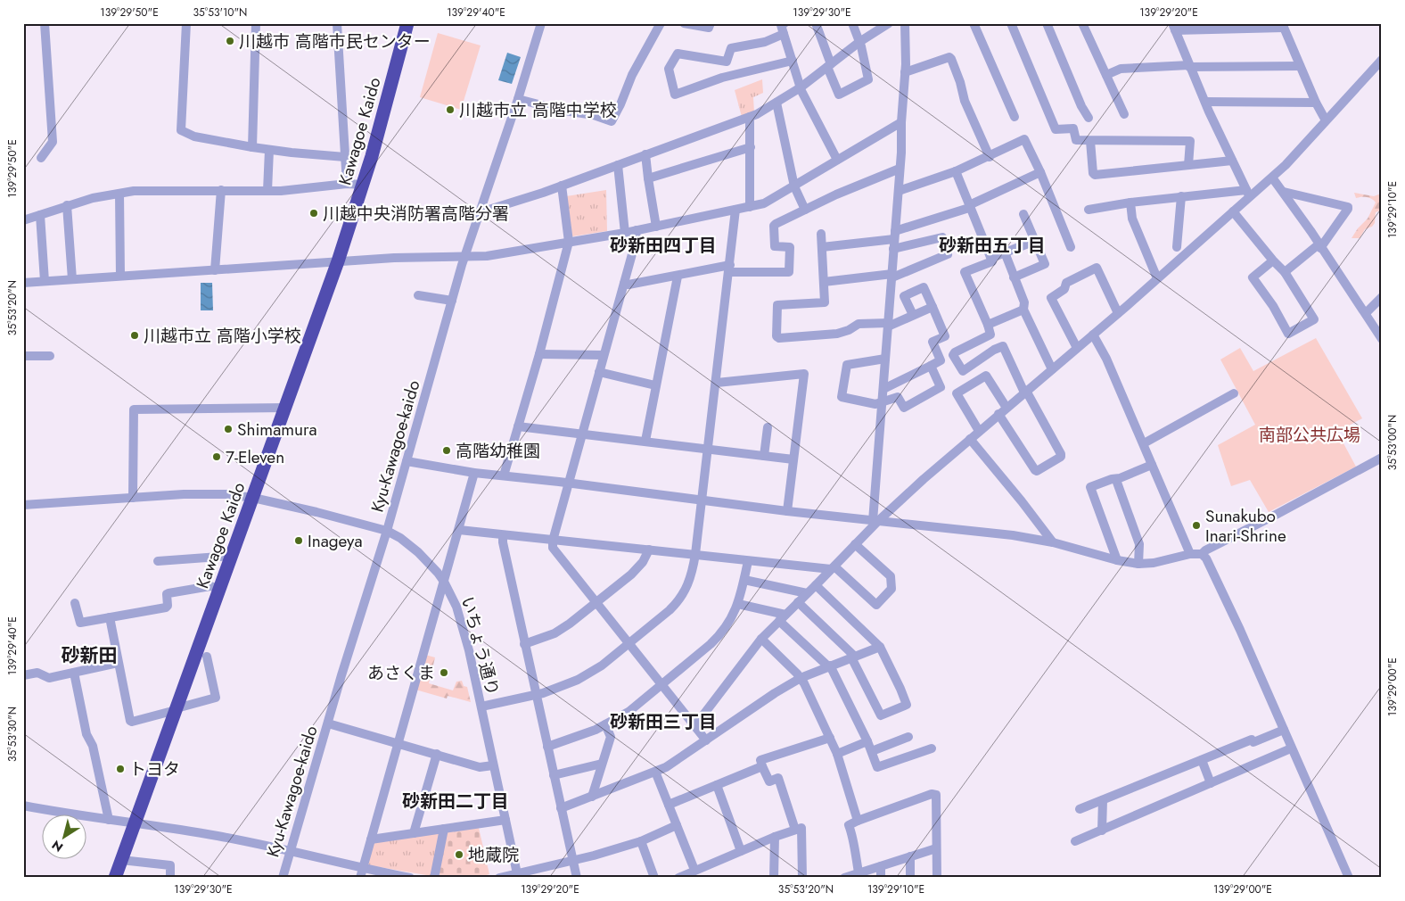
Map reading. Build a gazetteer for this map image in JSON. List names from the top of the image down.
{
  "streets": {
    "highway": ["Kawagoe Kaido"],
    "street": ["Kyu-Kawagoe-kaido", "いちょう通り"]
  },
  "crossings": [
    ["Kawagoe Kaido", "いちょう通り"],
    ["Kyu-Kawagoe-kaido", "いちょう通り"]
  ],
  "districts": [
    "砂新田四丁目",
    "砂新田五丁目",
    "砂新田",
    "砂新田三丁目",
    "砂新田二丁目"
  ],
  "parks": ["南部公共広場"],
  "places": [
    "川越市 高階市民センター",
    "川越市立 高階中学校",
    "川越中央消防署高階分署",
    "川越市立 高階小学校",
    "Shimamura",
    "高階幼稚園",
    "7-Eleven",
    "Sunakubo Inari-Shrine",
    "Inageya",
    "あさくま",
    "トヨタ",
    "地蔵院"
  ],
  "north": "bottom left",
  "coordinates": [
    "139°29'50\"E",
    "35°53'10\"N",
    "139°29'40\"E",
    "139°29'30\"E",
    "139°29'20\"E",
    "139°29'10\"E",
    "35°53'20\"N",
    "35°53'00\"N",
    "139°29'00\"E",
    "35°53'30\"N"
  ]
}
